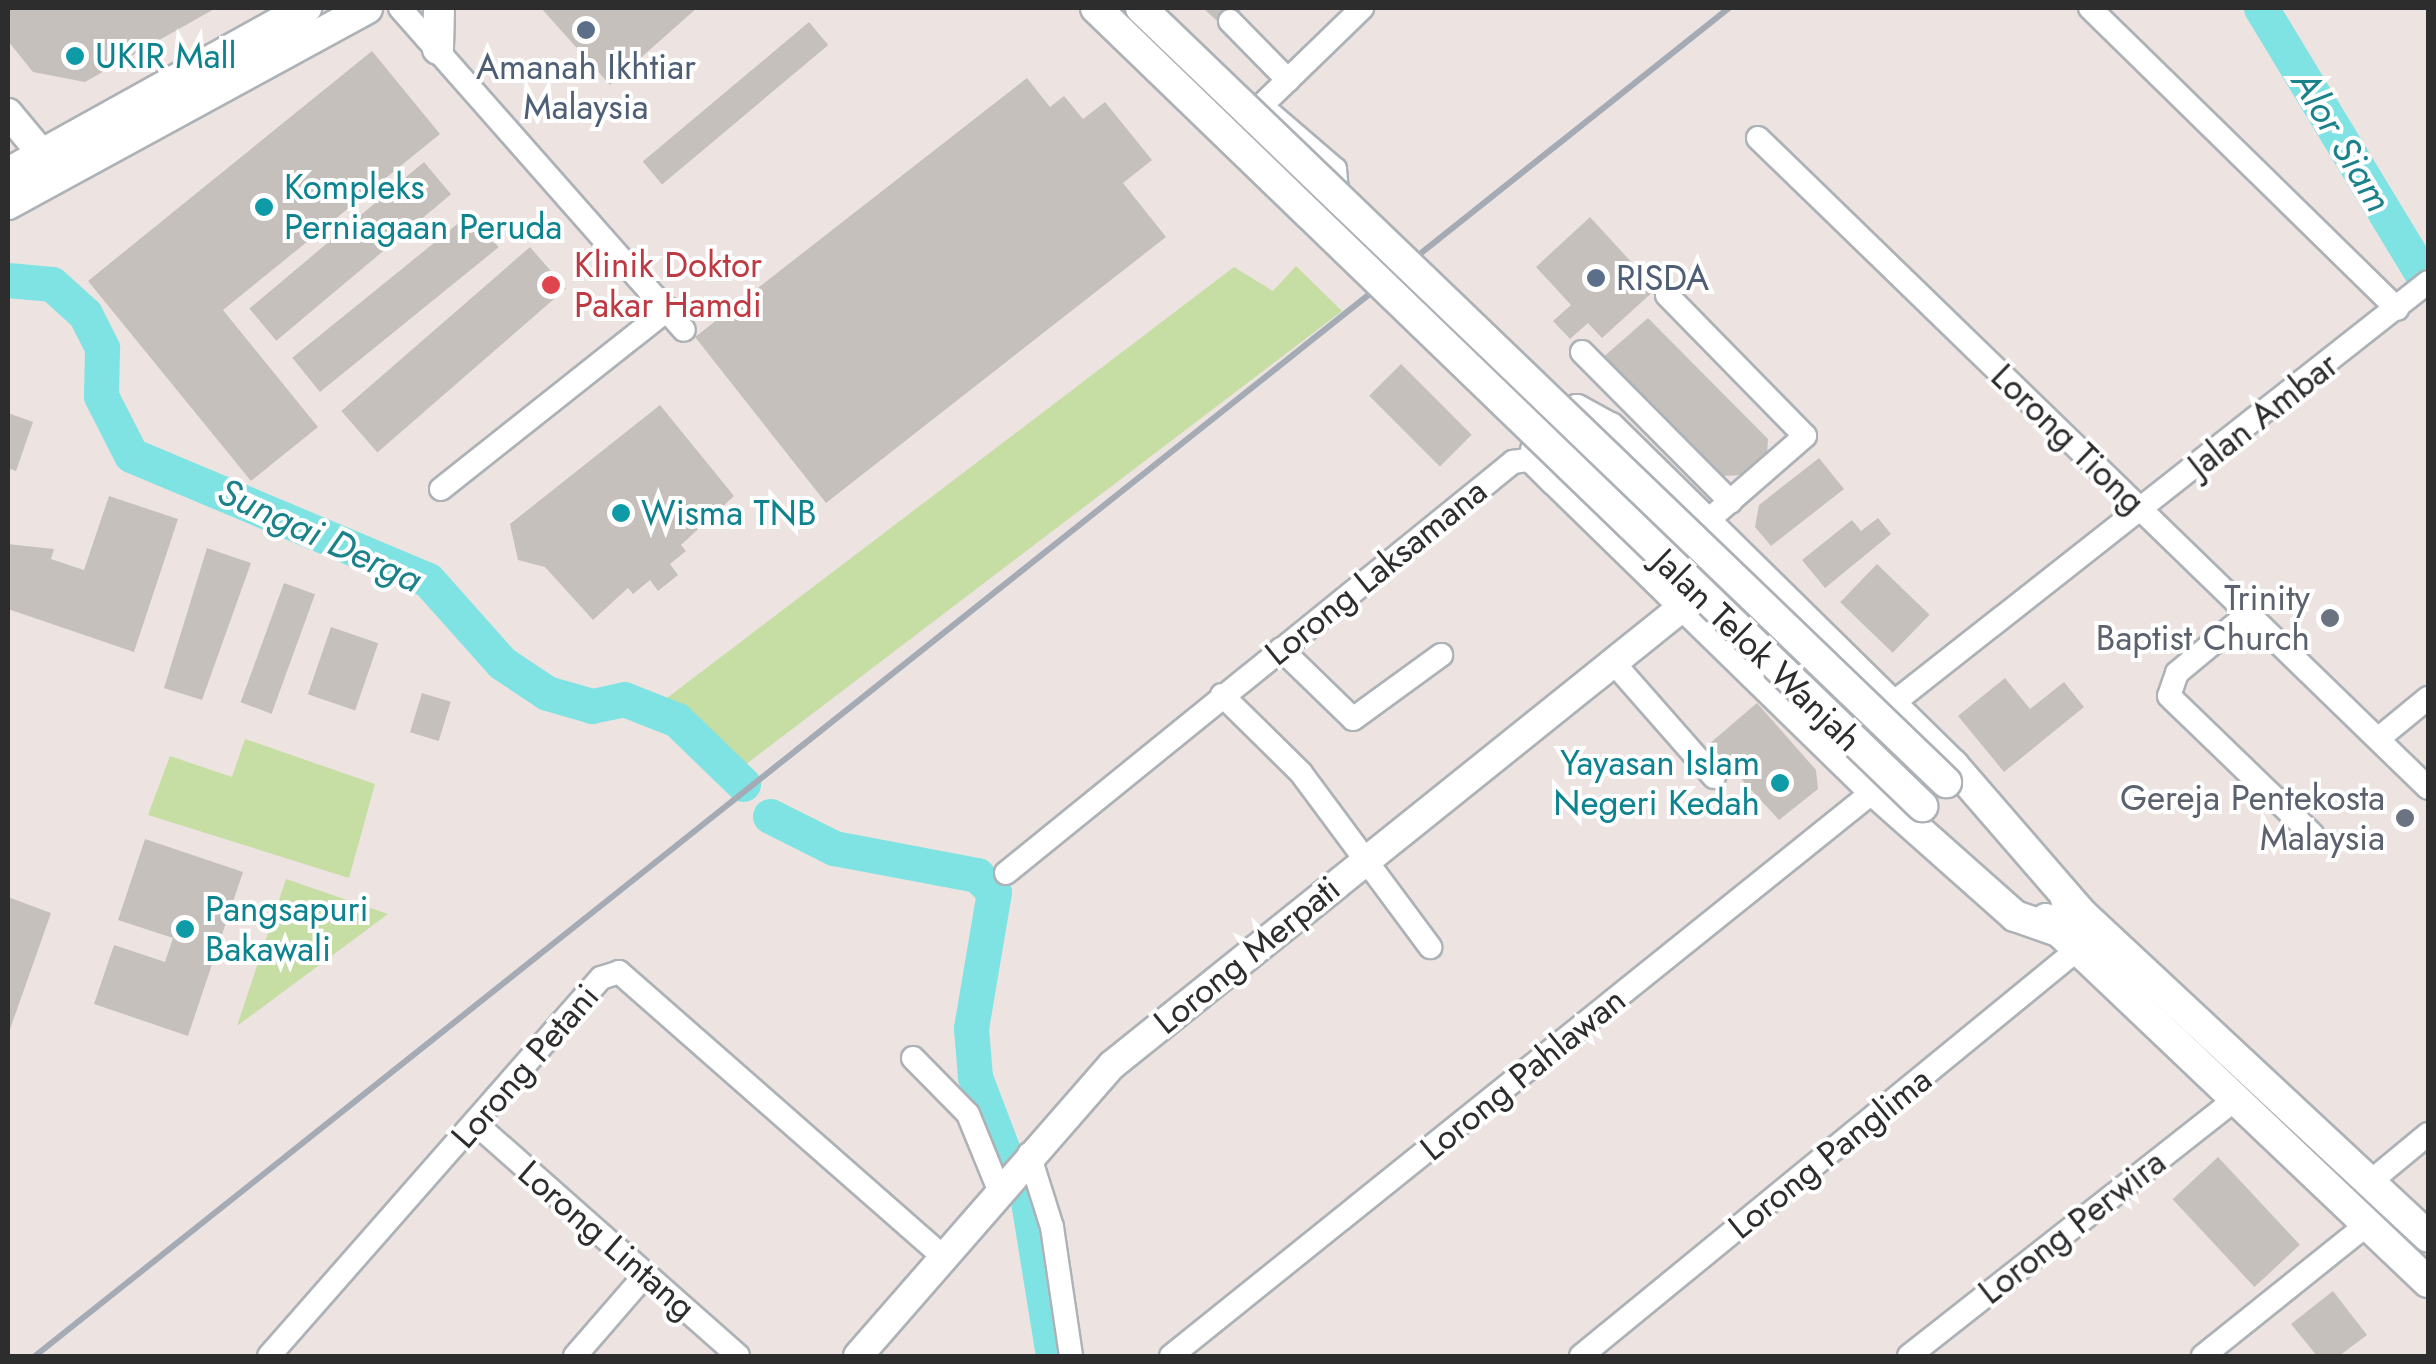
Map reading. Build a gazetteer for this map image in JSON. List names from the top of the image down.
{
  "streets": {
    "main road": ["Jalan Telok Wanjah"],
    "street": [
      "Jalan Ambar",
      "Lorong Tiong",
      "Lorong Laksamana",
      "Lorong Merpati",
      "Lorong Petani",
      "Lorong Pahlawan",
      "Lorong Panglima",
      "Lorong Perwira",
      "Lorong Lintang"
    ]
  },
  "crossings": [
    ["Jalan Ambar", "Lorong Tiong"],
    ["Jalan Telok Wanjah", "Lorong Panglima"],
    ["Jalan Telok Wanjah", "Lorong Perwira"],
    ["Lorong Merpati", "Lorong Petani"],
    ["Lorong Petani", "Lorong Lintang"]
  ],
  "water": ["Alor Siam", "Sungai Derga"],
  "places": [
    "Amanah Ikhtiar Malaysia",
    "UKIR Mall",
    "Kompleks Perniagaan Peruda",
    "RISDA",
    "Klinik Doktor Pakar Hamdi",
    "Wisma TNB",
    "Trinity Baptist Church",
    "Yayasan Islam Negeri Kedah",
    "Gereja Pentekosta Malaysia",
    "Pangsapuri Bakawali"
  ]
}
